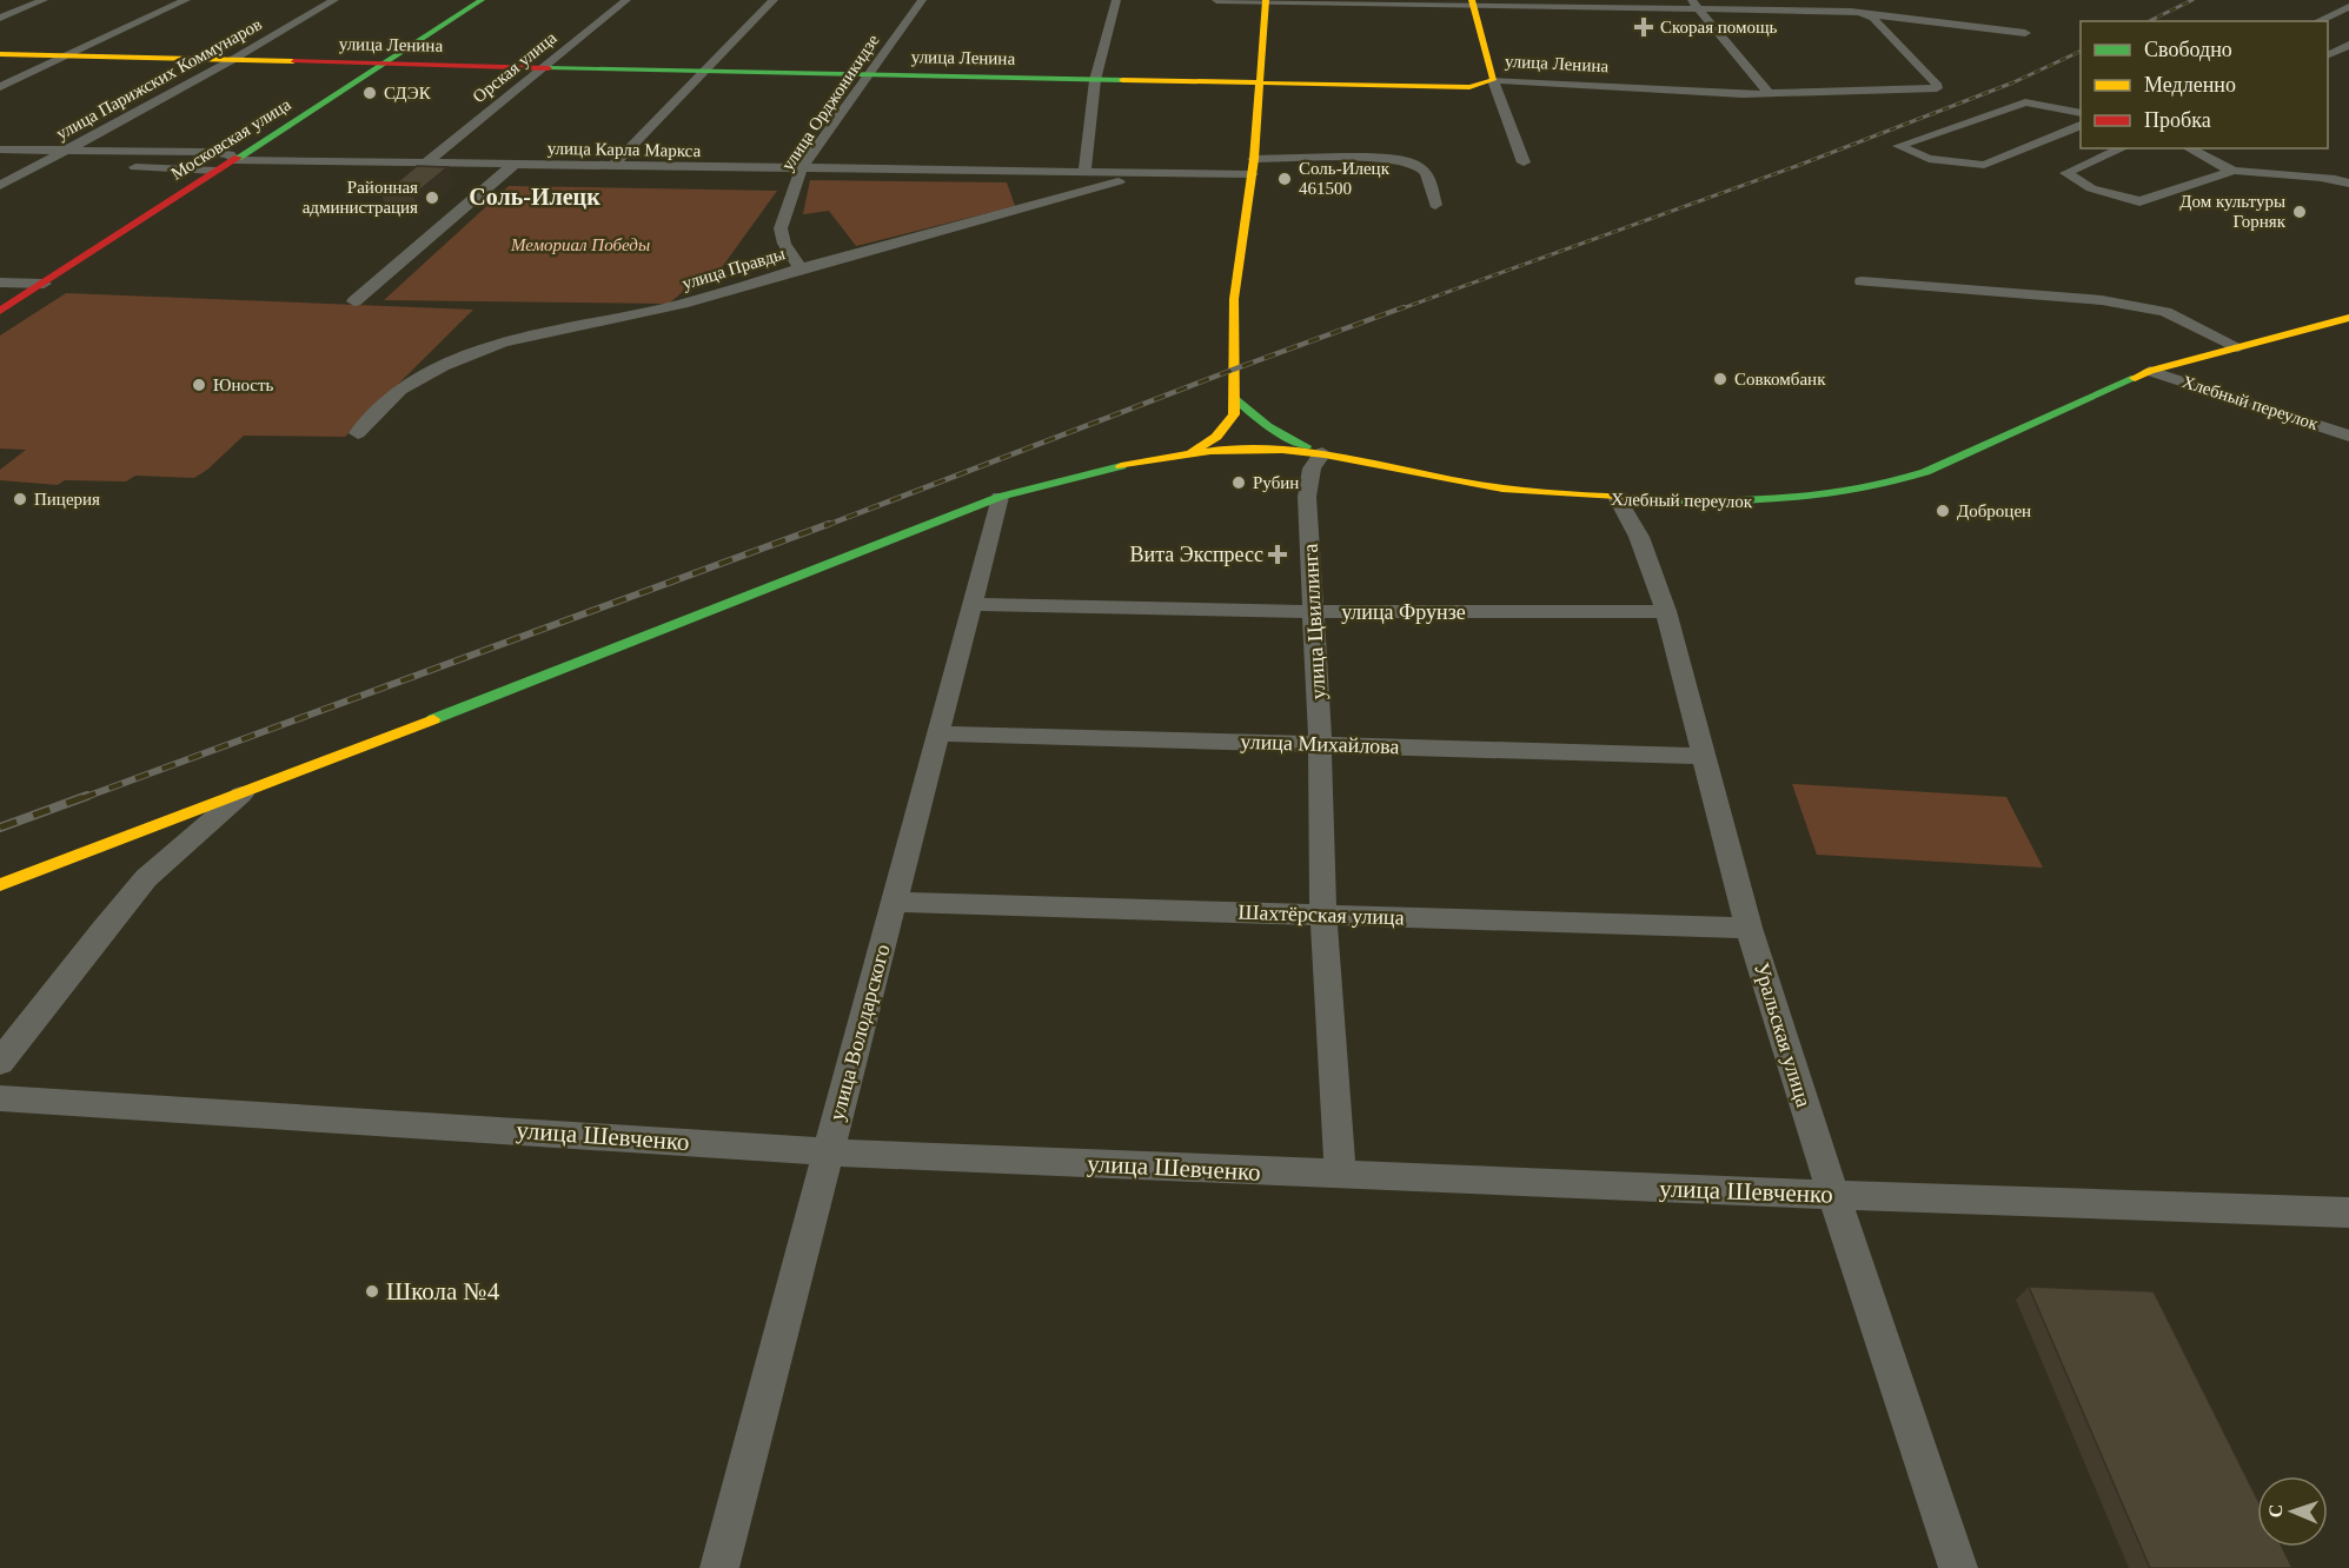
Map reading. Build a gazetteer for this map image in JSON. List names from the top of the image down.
{
  "streets": {
    "street": [
      "улица Ленина",
      "Орская улица",
      "улица Парижских Коммунаров",
      "улица Орджоникидзе",
      "Московская улица",
      "улица Карла Маркса",
      "улица Правды",
      "Хлебный переулок",
      "улица Фрунзе",
      "улица Цвиллинга",
      "улица Михайлова",
      "Шахтёрская улица",
      "улица Володарского",
      "Уральская улица",
      "улица Шевченко"
    ]
  },
  "crossings": [
    ["улица Ленина", "Орская улица"],
    ["улица Ленина", "улица Парижских Коммунаров"],
    ["улица Ленина", "улица Орджоникидзе"],
    ["улица Ленина", "Московская улица"],
    ["Орская улица", "улица Карла Маркса"],
    ["улица Парижских Коммунаров", "улица Карла Маркса"],
    ["улица Орджоникидзе", "улица Карла Маркса"],
    ["улица Орджоникидзе", "улица Правды"],
    ["Московская улица", "улица Карла Маркса"],
    ["улица Карла Маркса", "улица Правды"],
    ["Хлебный переулок", "улица Цвиллинга"],
    ["Хлебный переулок", "Уральская улица"],
    ["улица Фрунзе", "улица Цвиллинга"],
    ["улица Фрунзе", "улица Володарского"],
    ["улица Фрунзе", "Уральская улица"],
    ["улица Цвиллинга", "улица Михайлова"],
    ["улица Цвиллинга", "Шахтёрская улица"],
    ["улица Цвиллинга", "улица Шевченко"],
    ["улица Михайлова", "улица Володарского"],
    ["улица Михайлова", "Уральская улица"],
    ["Шахтёрская улица", "улица Володарского"],
    ["Шахтёрская улица", "Уральская улица"],
    ["улица Володарского", "улица Шевченко"],
    ["Уральская улица", "улица Шевченко"]
  ],
  "districts": ["Соль-Илецк"],
  "parks": ["Мемориал Победы"],
  "places": {
    "health": ["Скорая помощь", "Вита Экспресс"],
    "other": [
      "СДЭК",
      "Соль-Илецк 461500",
      "Районная администрация",
      "Дом культуры Горняк",
      "Совкомбанк",
      "Юность",
      "Рубин",
      "Пицерия",
      "Доброцен",
      "Школа №4"
    ]
  },
  "legend": ["Свободно", "Медленно", "Пробка"],
  "north": "left"
}
